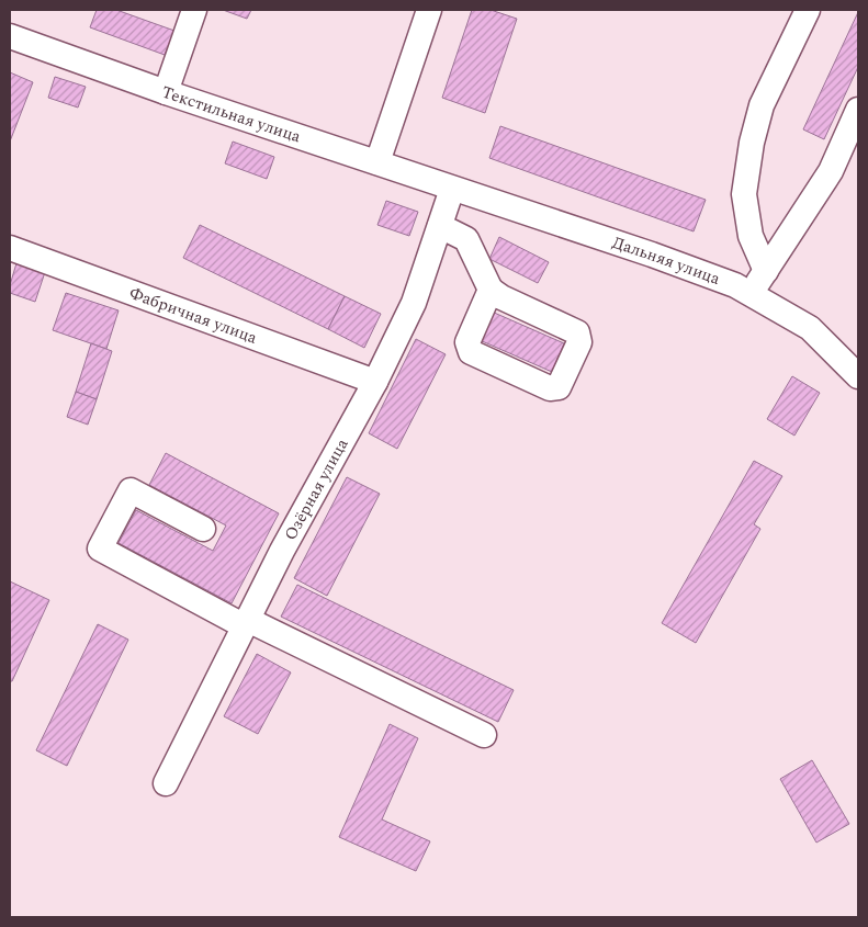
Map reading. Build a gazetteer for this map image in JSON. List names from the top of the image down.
{
  "streets": {
    "street": [
      "Текстильная улица",
      "Дальняя улица",
      "Фабричная улица",
      "Озёрная улица"
    ]
  },
  "crossings": [
    ["Текстильная улица", "Дальняя улица"],
    ["Текстильная улица", "Озёрная улица"],
    ["Дальняя улица", "Озёрная улица"],
    ["Фабричная улица", "Озёрная улица"]
  ]
}
